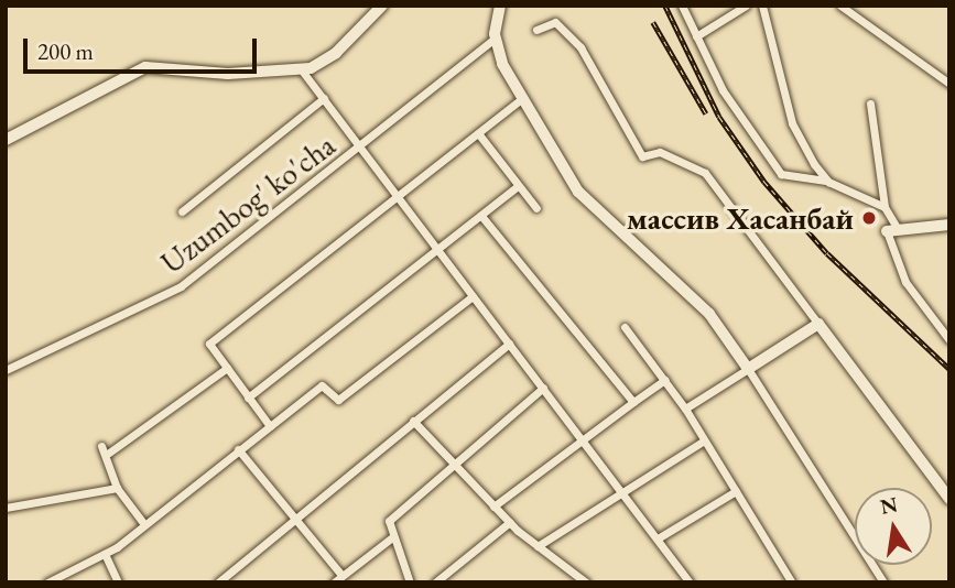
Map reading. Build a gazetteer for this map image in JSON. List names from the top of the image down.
{
  "streets": {
    "street": ["Uzumbog' ko'cha"]
  },
  "places": ["массив Хасанбай"],
  "scale_bar": "200 m",
  "north": "top"
}
